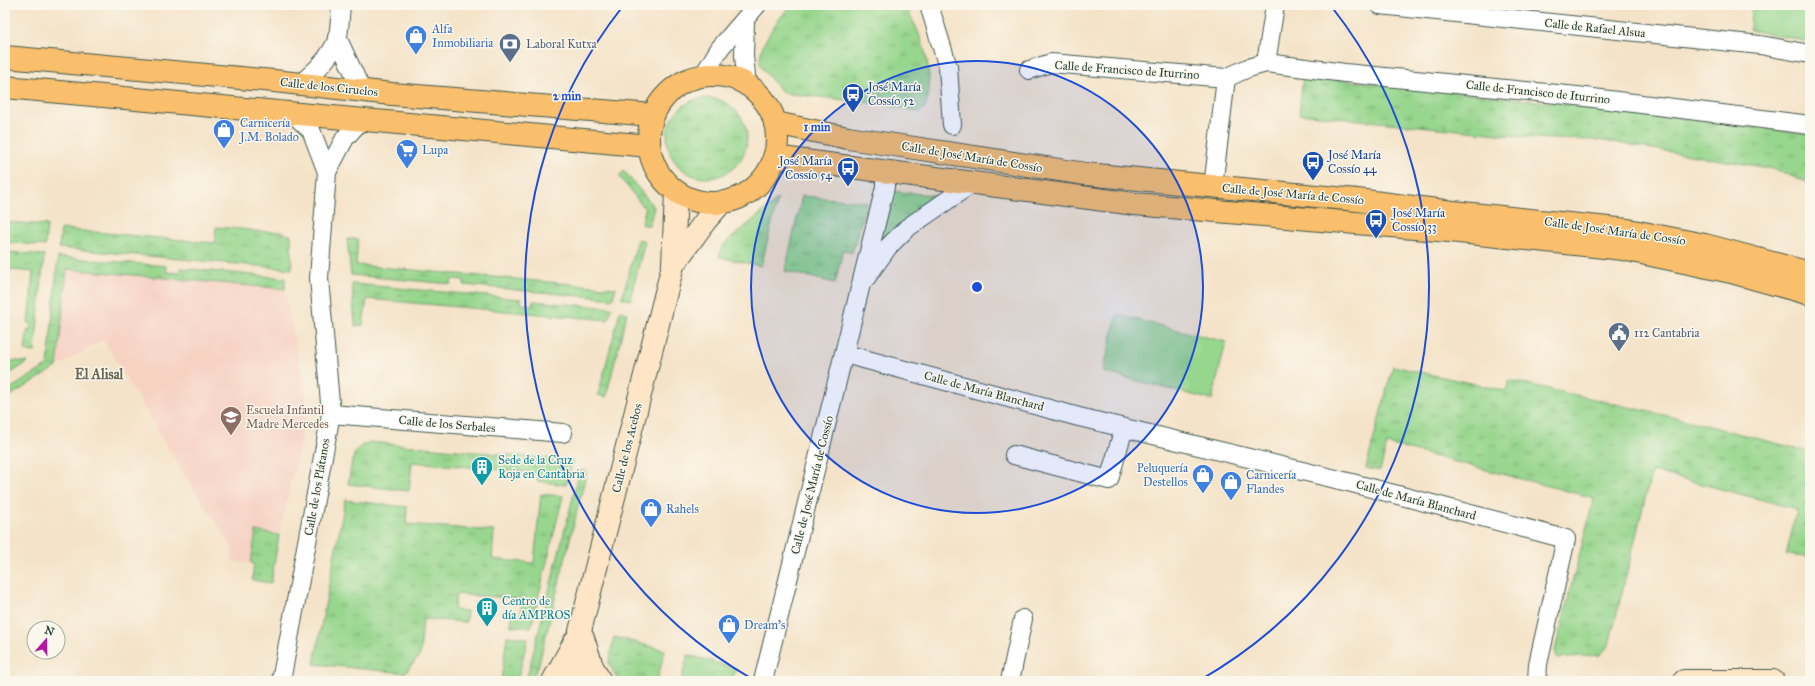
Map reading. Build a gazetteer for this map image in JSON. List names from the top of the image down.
{
  "streets": {
    "main road": ["Calle de los Ciruelos", "Calle de José María de Cossío", "Calle de los Acebos"],
    "street": [
      "Calle de Rafael Alsua",
      "Calle de Francisco de Iturrino",
      "Calle de María Blanchard",
      "Calle de los Serbales",
      "Calle de los Plátanos"
    ]
  },
  "crossings": [
    ["Calle de los Ciruelos", "Calle de José María de Cossío"],
    ["Calle de los Ciruelos", "Calle de los Acebos"],
    ["Calle de José María de Cossío", "Calle de María Blanchard"],
    ["Calle de José María de Cossío", "Calle de los Acebos"],
    ["Calle de los Serbales", "Calle de los Plátanos"]
  ],
  "districts": ["El Alisal"],
  "places": {
    "shop": [
      "Alfa Inmobiliaria",
      "Carnicería J.M. Bolado",
      "Peluquería Destellos",
      "Carnicería Flandes",
      "Rahels",
      "Dream's"
    ],
    "bank": ["Laboral Kutxa"],
    "bus stop": [
      "José María Cossío 52",
      "José María Cossío 44",
      "José María Cossío 54",
      "José María Cossío 33"
    ],
    "supermarket": ["Lupa"],
    "public building": ["112 Cantabria"],
    "school or university": ["Escuela Infantil Madre Mercedes"],
    "building": ["Sede de la Cruz Roja en Cantabria", "Centro de día AMPROS"]
  },
  "north": "top",
  "rings": ["2 min", "1 min"]
}
